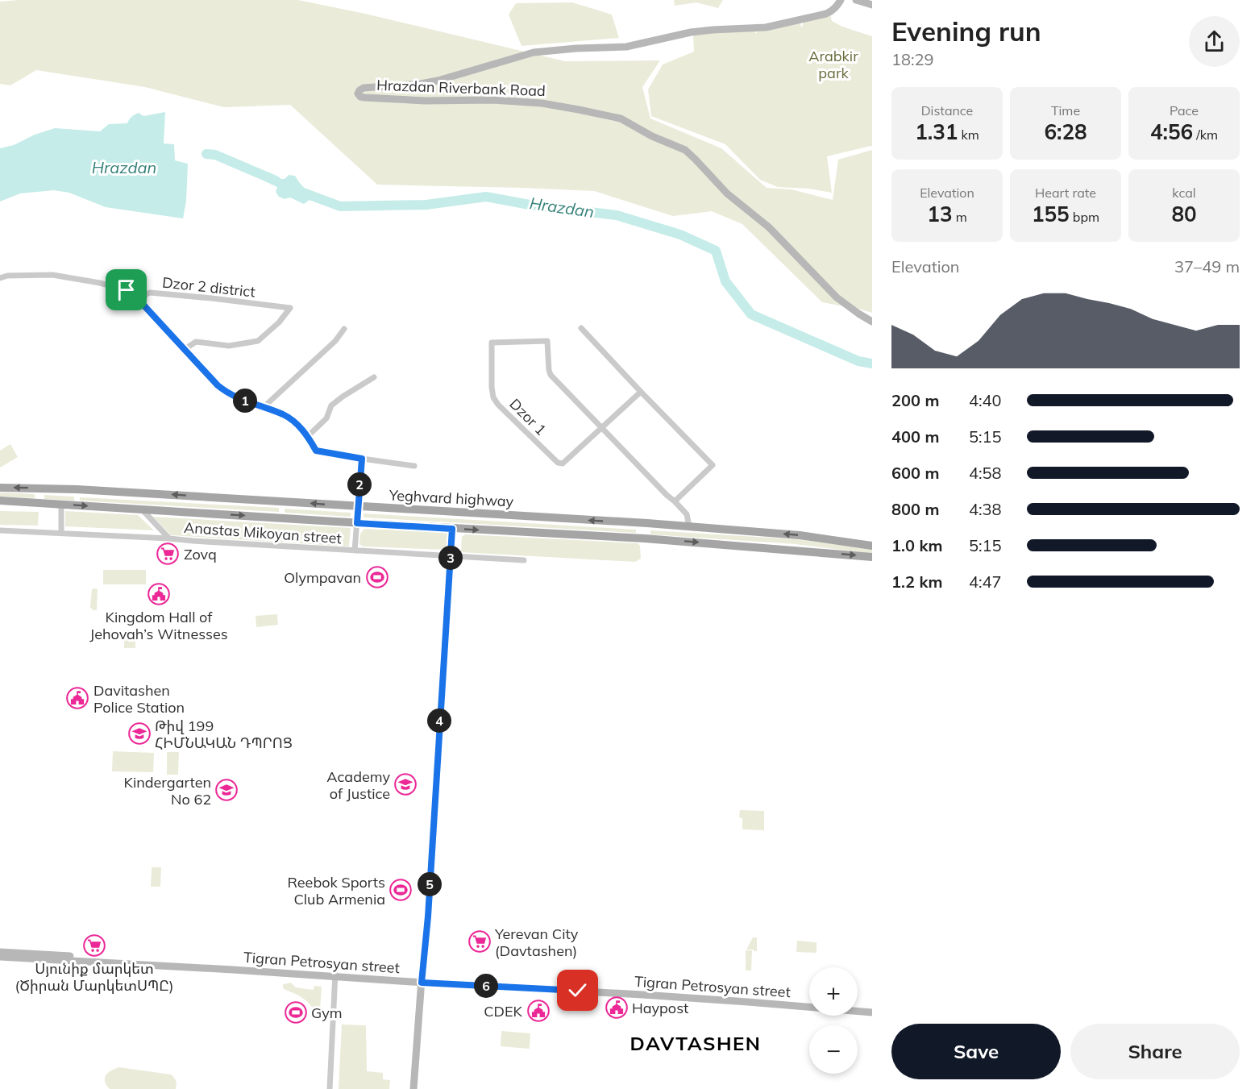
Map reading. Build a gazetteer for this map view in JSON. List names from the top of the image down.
{
  "streets": {
    "main road": ["Hrazdan Riverbank Road", "Yeghvard highway", "Tigran Petrosyan street"],
    "street": ["Dzor 2 district", "Dzor 1", "Anastas Mikoyan street"]
  },
  "crossings": [
    ["Dzor 1", "Yeghvard highway"]
  ],
  "districts": ["DAVTASHEN"],
  "water": ["Hrazdan"],
  "parks": ["Arabkir park"],
  "places": {
    "supermarket": ["Zovq", "Yerevan City (Davtashen)", "Սյունիք մարկետ (Ծիրան ՄարկետՍՊԸ)"],
    "sports": ["Olympavan", "Reebok Sports Club Armenia", "Gym"],
    "public building": [
      "Kingdom Hall of Jehovah’s Witnesses",
      "Davitashen Police Station",
      "Haypost",
      "CDEK"
    ],
    "school or university": ["Թիվ 199 ՀԻՄՆԱԿԱՆ ԴՊՐՈՑ", "Academy of Justice", "Kindergarten No 62"]
  },
  "page": {
    "heading": ["Evening run", "18:29"],
    "stats": [
      ["Distance", "1.31 km"],
      ["Time", "6:28"],
      ["Pace", "4:56 /km"],
      ["Elevation", "13 m"],
      ["Heart rate", "155 bpm"],
      ["kcal", "80"]
    ],
    "chart": ["Elevation", "37–49 m"],
    "list": [
      {
        "name": "200 m",
        "note": "4:40"
      },
      {
        "name": "400 m",
        "note": "5:15"
      },
      {
        "name": "600 m",
        "note": "4:58"
      },
      {
        "name": "800 m",
        "note": "4:38"
      },
      {
        "name": "1.0 km",
        "note": "5:15"
      },
      {
        "name": "1.2 km",
        "note": "4:47"
      }
    ],
    "pins": [
      "1",
      "2",
      "3",
      "4",
      "5",
      "6"
    ],
    "map_buttons": ["+", "−"],
    "buttons": ["Save", "Share"]
  }
}
